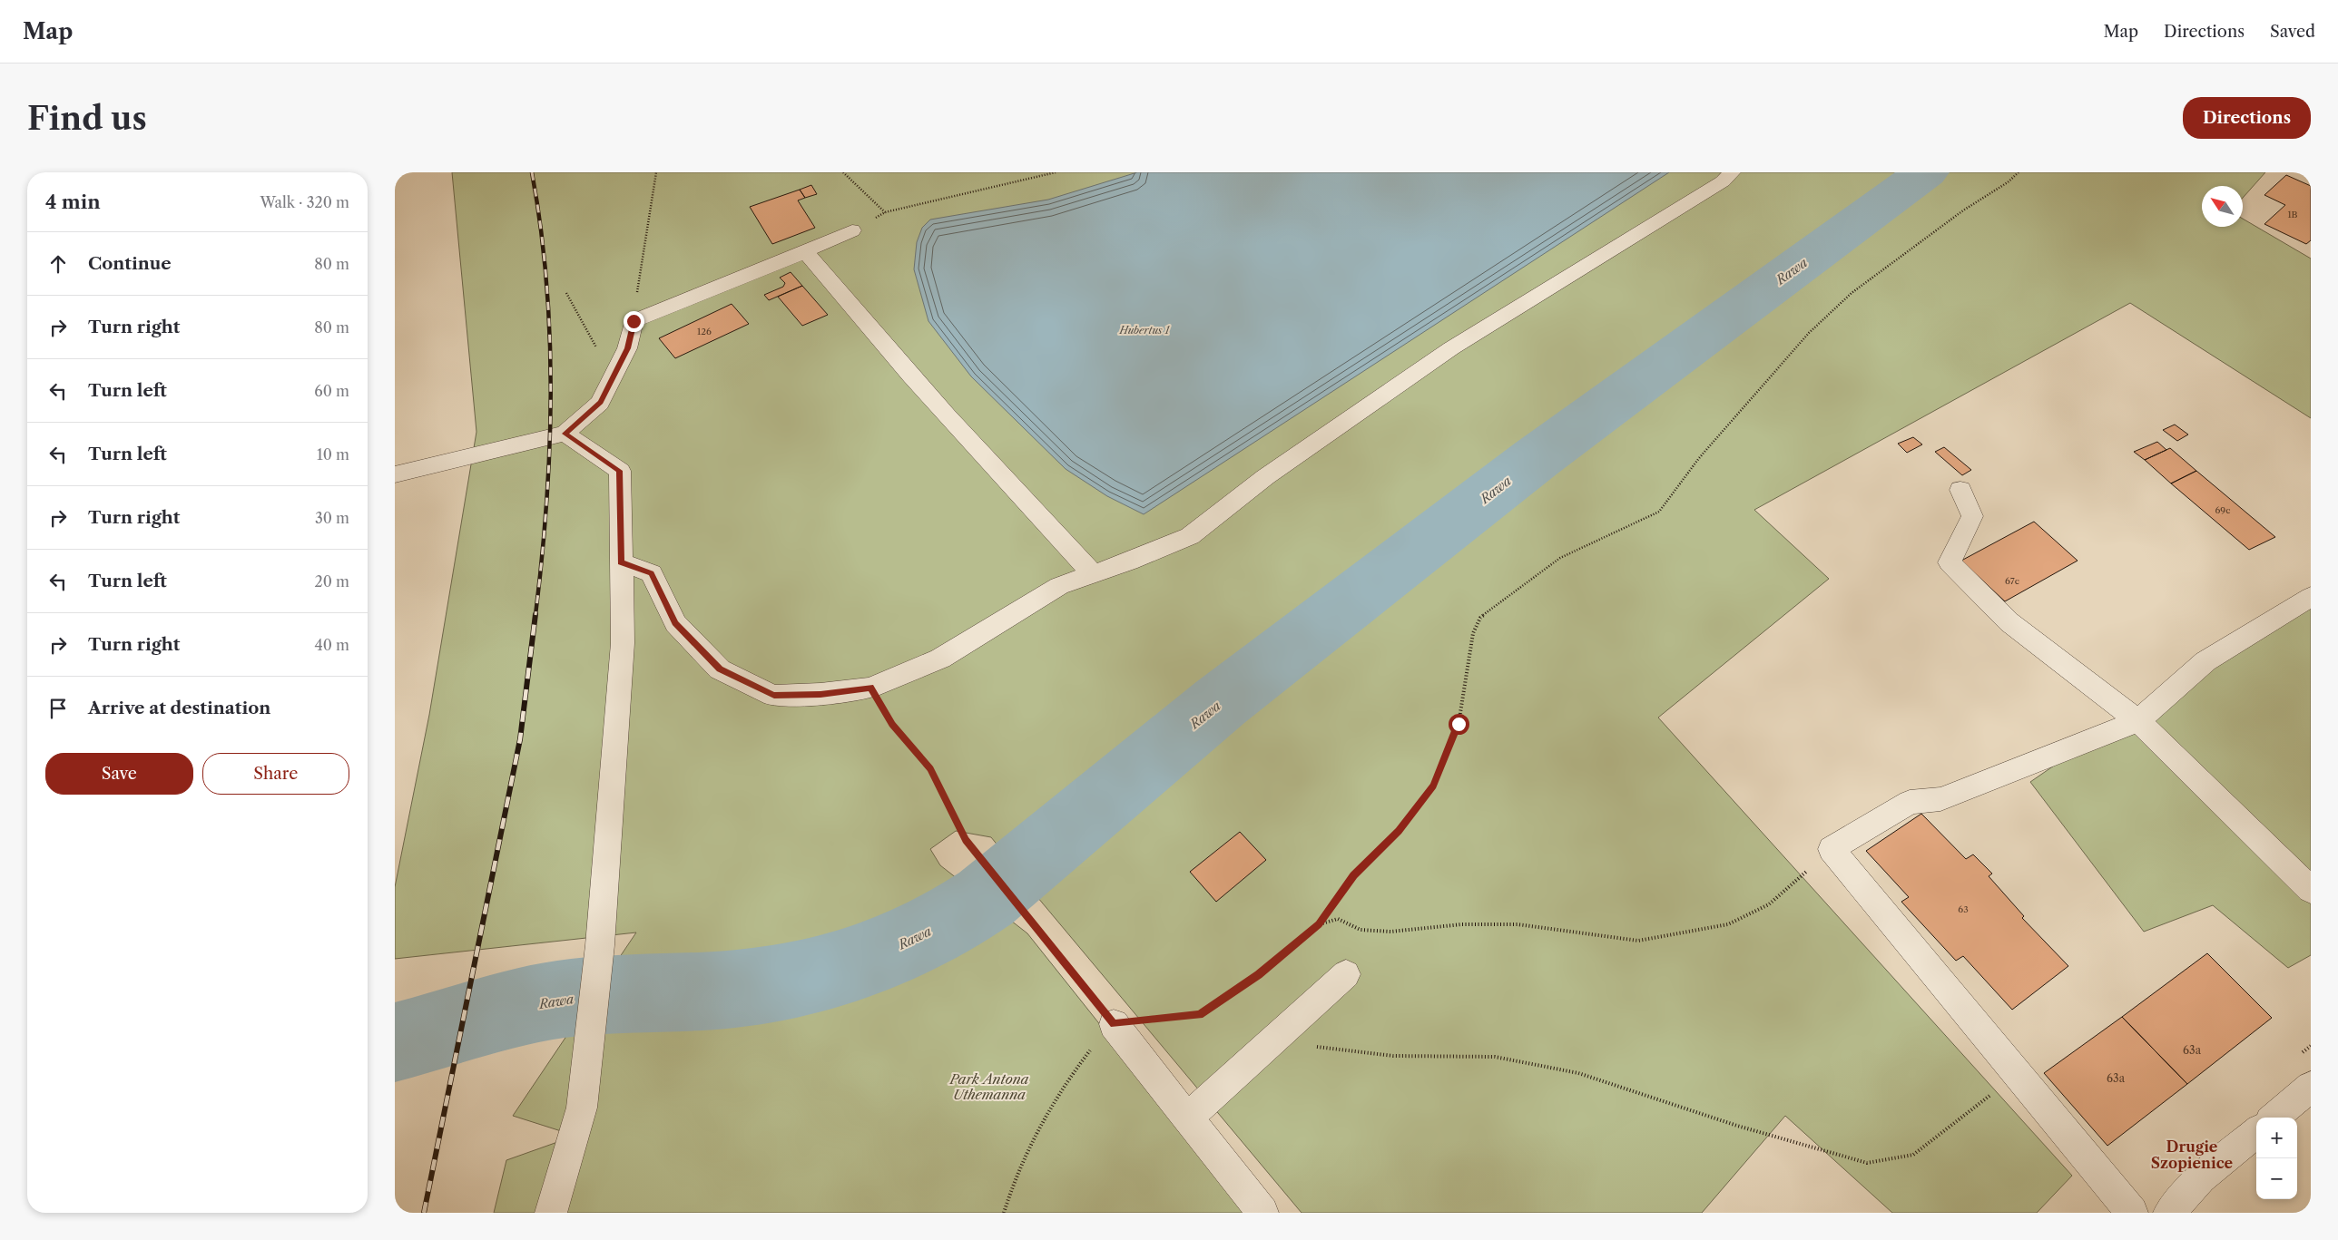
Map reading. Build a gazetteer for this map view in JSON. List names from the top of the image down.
{
  "districts": ["Drugie Szopienice"],
  "water": ["Rawa", "Hubertus 1"],
  "parks": ["Park Antona Uthemanna"],
  "house_numbers": [
    "1B",
    "126",
    "69c",
    "67c",
    "63",
    "63a",
    "63a"
  ],
  "north": "top left",
  "page": {
    "header": "Map",
    "nav": ["Map", "Directions", "Saved"],
    "buttons": [
      "Directions",
      ["Save", "Share"]
    ],
    "title": "Find us",
    "heading": ["4 min", "Walk · 320 m"],
    "list": [
      ["Continue", "80 m"],
      ["Turn right", "80 m"],
      ["Turn left", "60 m"],
      ["Turn left", "10 m"],
      ["Turn right", "30 m"],
      ["Turn left", "20 m"],
      ["Turn right", "40 m"],
      "Arrive at destination"
    ],
    "map_buttons": ["+", "−"]
  }
}
